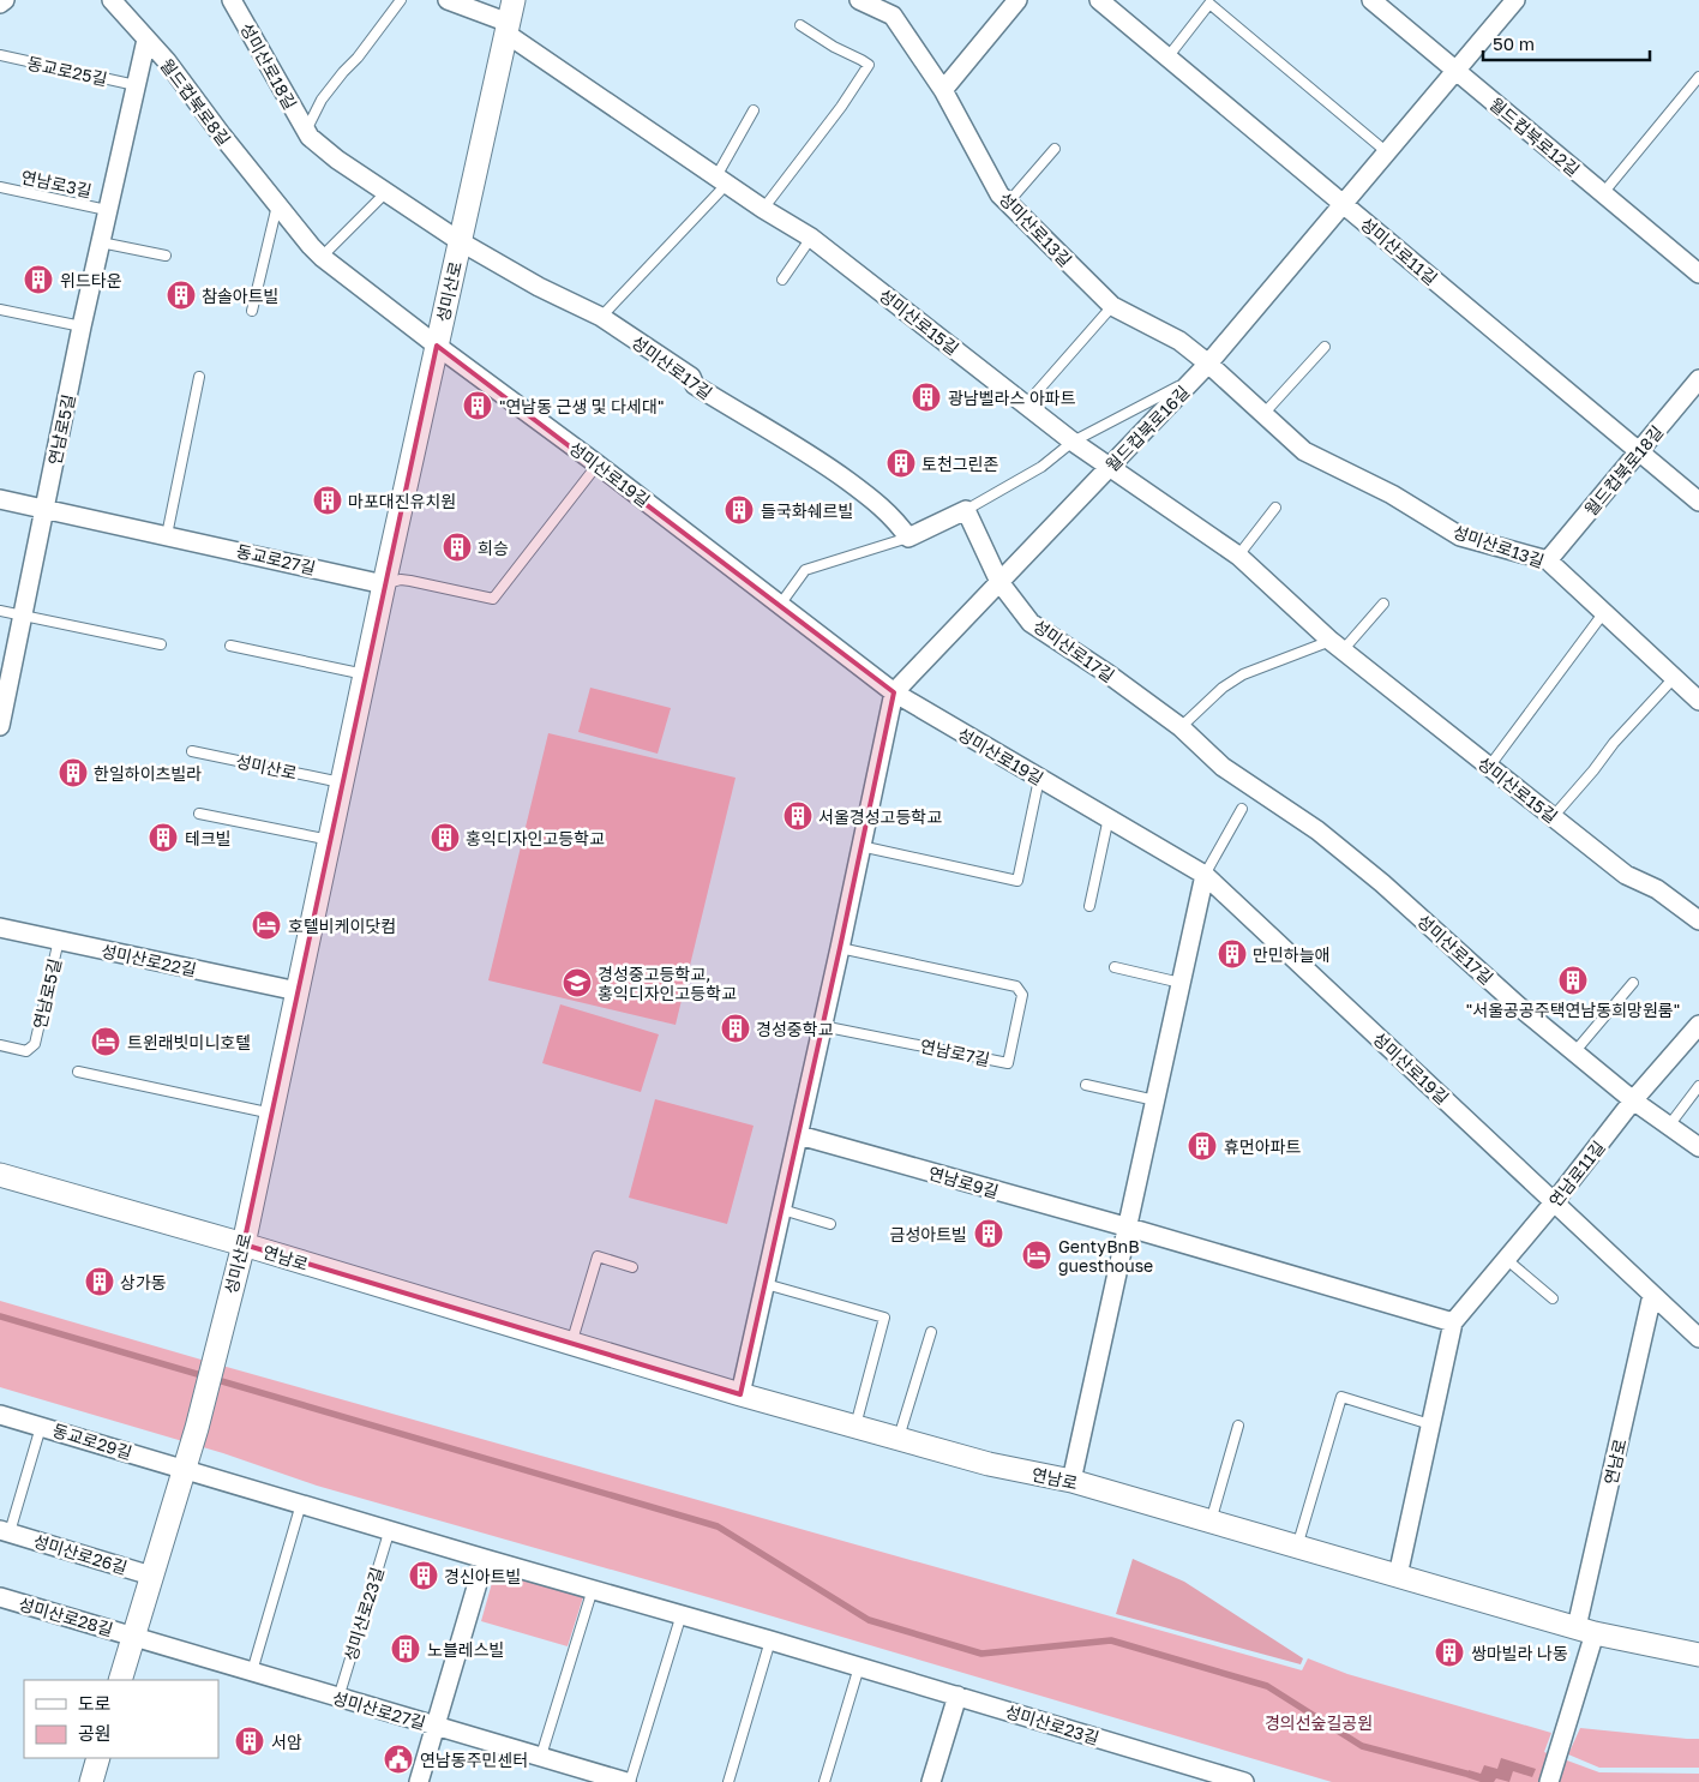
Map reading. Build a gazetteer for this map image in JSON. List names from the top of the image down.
{
  "streets": {
    "street": [
      "성미산로18길",
      "월드컵북로8길",
      "월드컵북로12길",
      "성미산로13길",
      "성미산로11길",
      "성미산로",
      "성미산로15길",
      "성미산로17길",
      "월드컵북로16길",
      "연남로5길",
      "월드컵북로18길",
      "성미산로19길",
      "동교로27길",
      "성미산로22길",
      "연남로11길",
      "연남로9길",
      "연남로",
      "동교로29길",
      "성미산로26길",
      "성미산로23길",
      "성미산로28길",
      "성미산로27길"
    ],
    "lane": ["동교로25길", "연남로3길", "연남로7길"]
  },
  "crossings": [
    ["성미산로18길", "성미산로"],
    ["성미산로18길", "성미산로17길"],
    ["동교로25길", "연남로5길"],
    ["월드컵북로8길", "성미산로"],
    ["월드컵북로8길", "연남로5길"],
    ["월드컵북로8길", "성미산로19길"],
    ["월드컵북로12길", "월드컵북로16길"],
    ["연남로3길", "연남로5길"],
    ["성미산로13길", "월드컵북로16길"],
    ["성미산로13길", "월드컵북로18길"],
    ["성미산로11길", "월드컵북로16길"],
    ["성미산로11길", "월드컵북로18길"],
    ["성미산로", "성미산로15길"],
    ["성미산로", "성미산로17길"],
    ["성미산로", "성미산로19길"],
    ["성미산로", "동교로27길"],
    ["성미산로", "성미산로22길"],
    ["성미산로", "연남로"],
    ["성미산로", "동교로29길"],
    ["성미산로", "성미산로26길"],
    ["성미산로", "성미산로23길"],
    ["성미산로", "성미산로28길"],
    ["성미산로", "성미산로27길"],
    ["성미산로15길", "월드컵북로16길"],
    ["성미산로17길", "월드컵북로16길"],
    ["성미산로17길", "연남로11길"],
    ["월드컵북로16길", "성미산로19길"],
    ["연남로5길", "동교로27길"],
    ["연남로5길", "성미산로22길"],
    ["성미산로19길", "연남로11길"],
    ["성미산로19길", "연남로"],
    ["연남로11길", "연남로"],
    ["동교로29길", "성미산로26길"],
    ["동교로29길", "성미산로23길"],
    ["성미산로23길", "성미산로27길"],
    ["성미산로28길", "성미산로27길"]
  ],
  "parks": ["경의선숲길공원"],
  "places": {
    "building": [
      "위드타운",
      "참솔아트빌",
      "광남벨라스 아파트",
      "\"연남동 근생 및 다세대\"",
      "토천그린존",
      "마포대진유치원",
      "들국화쉐르빌",
      "희승",
      "한일하이츠빌라",
      "서울경성고등학교",
      "테크빌",
      "홍익디자인고등학교",
      "만민하늘애",
      "\"서울공공주택연남동희망원룸\"",
      "경성중학교",
      "휴먼아파트",
      "금성아트빌",
      "상가동",
      "경신아트빌",
      "노블레스빌",
      "쌍마빌라 나동",
      "서암"
    ],
    "hotel": ["호텔비케이닷컴", "트윈래빗미니호텔", "GentyBnB guesthouse"],
    "school or university": ["경성중고등학교, 홍익디자인고등학교"],
    "public building": ["연남동주민센터"]
  },
  "legend": ["도로", "공원"],
  "scale_bar": "50 m"
}
